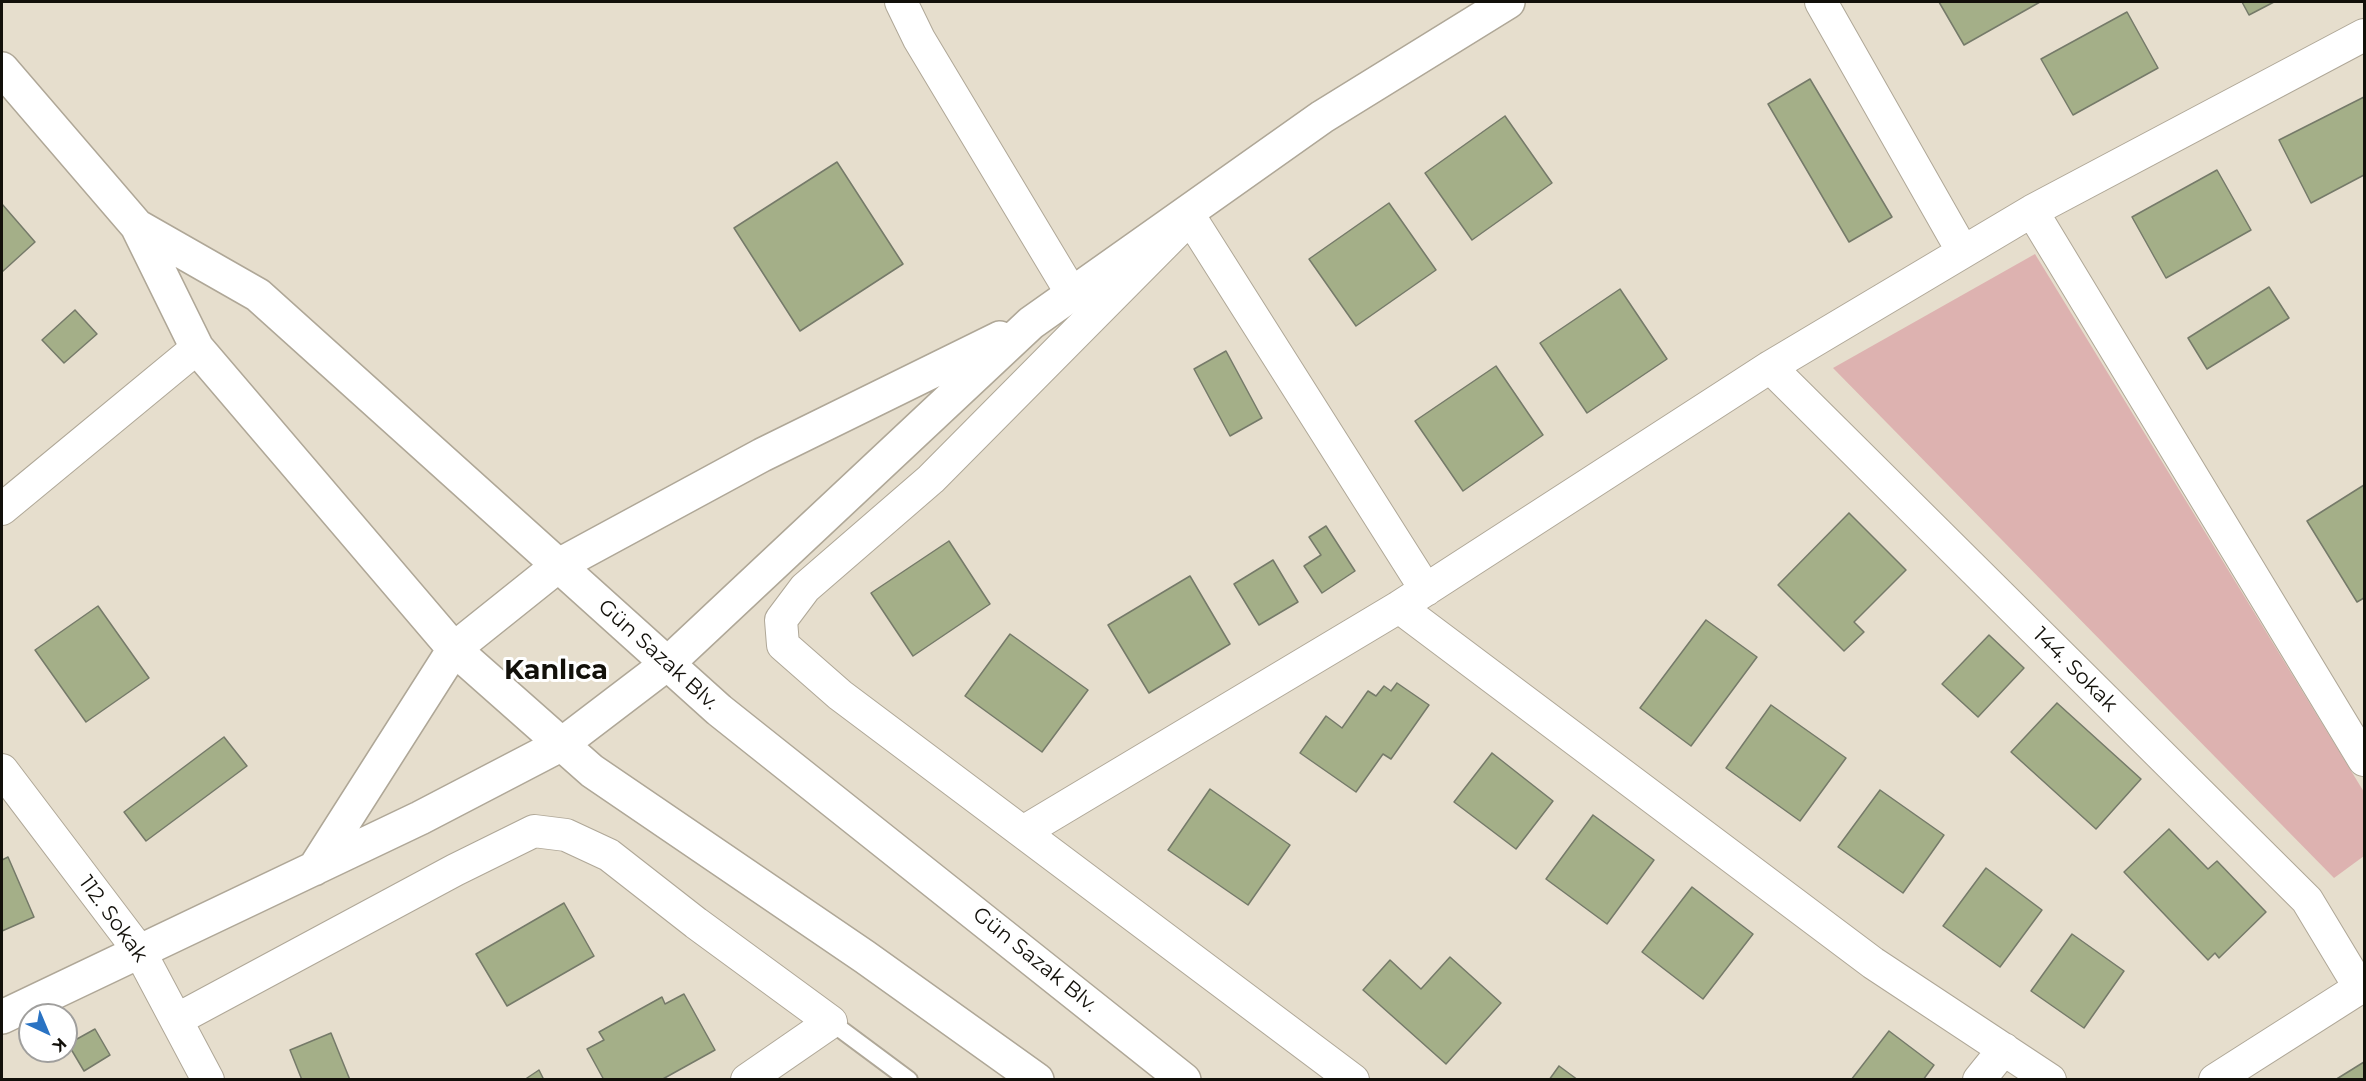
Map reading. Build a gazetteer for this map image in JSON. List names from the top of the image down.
{
  "streets": {
    "street": ["Gün Sazak Blv.", "144. Sokak", "112. Sokak"]
  },
  "districts": ["Kanlıca"],
  "north": "bottom right"
}
